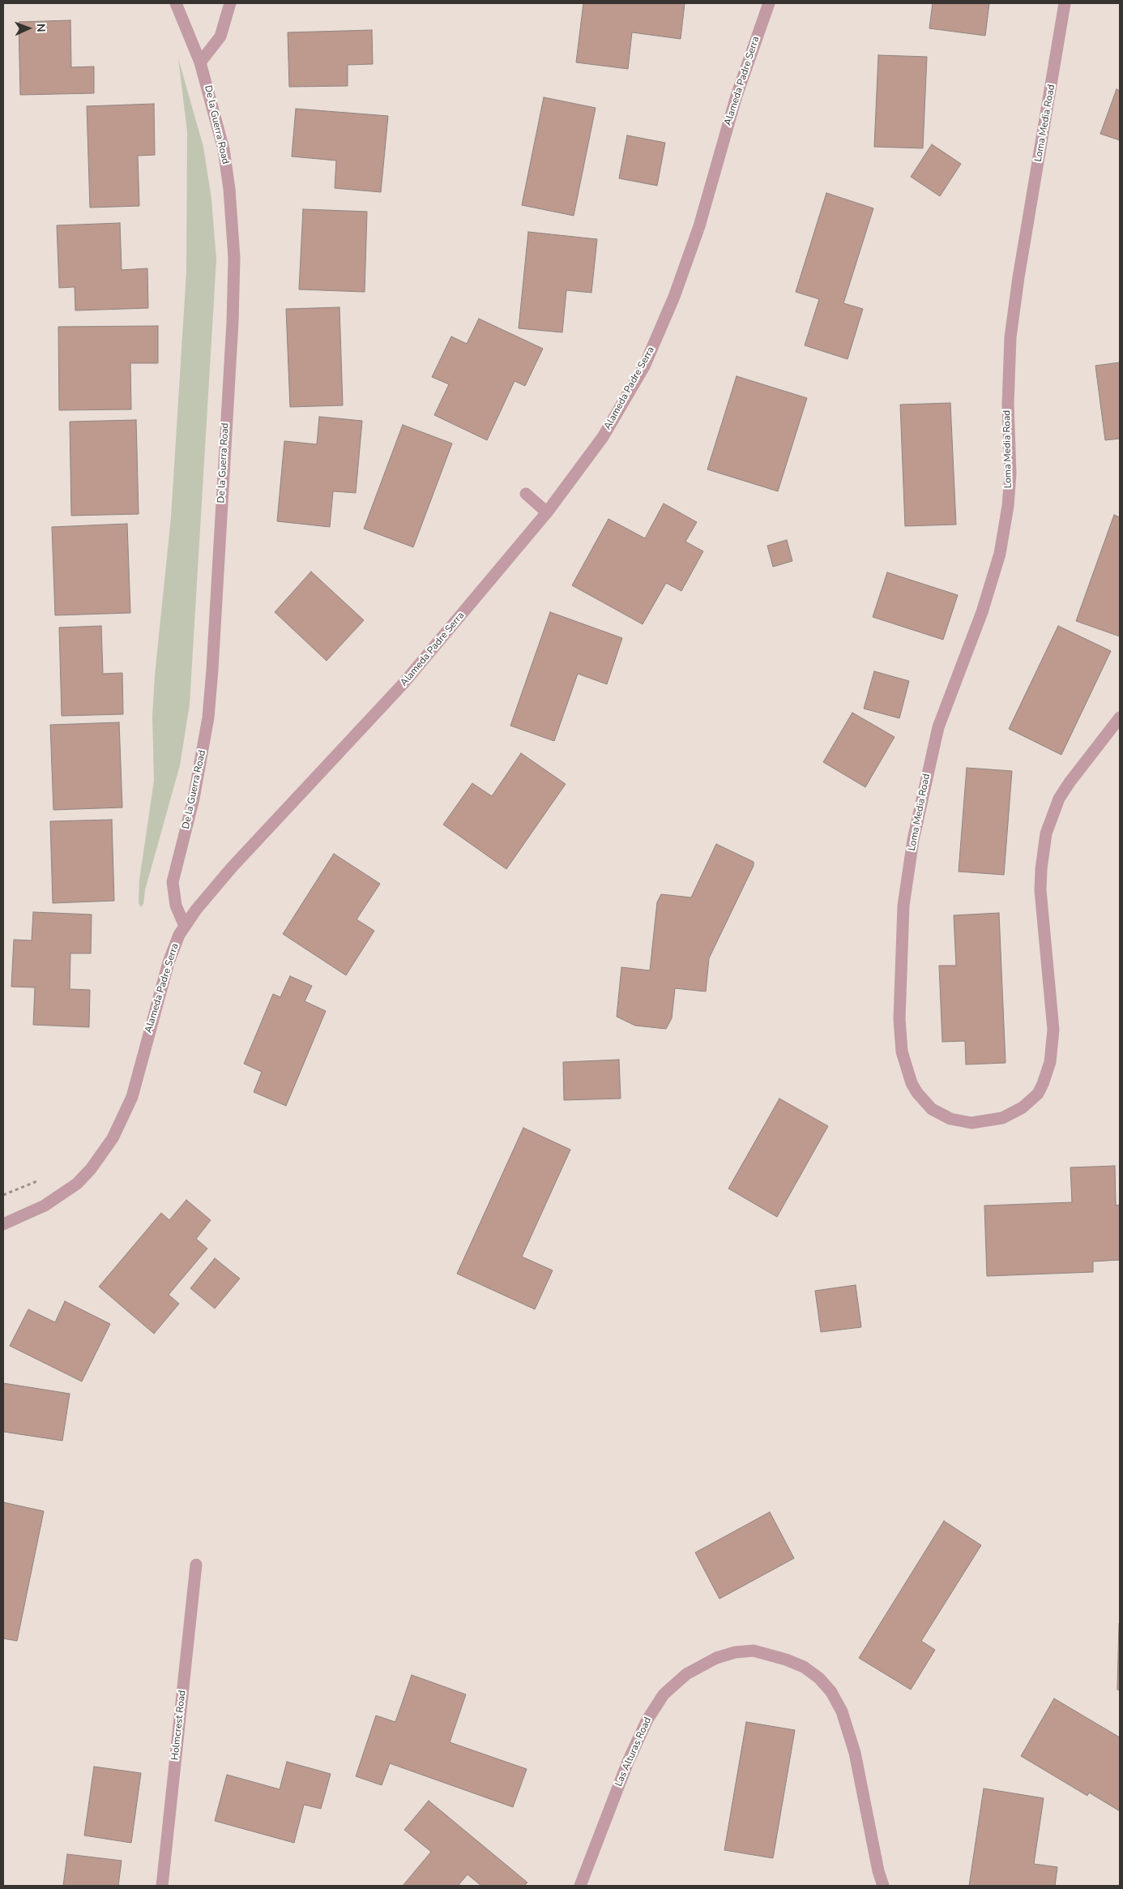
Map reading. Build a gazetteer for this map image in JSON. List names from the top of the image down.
{
  "streets": {
    "street": [
      "Alameda Padre Serra",
      "Loma Media Road",
      "De la Guerra Road",
      "Holmcrest Road",
      "Las Alturas Road"
    ]
  },
  "crossings": [
    ["Alameda Padre Serra", "De la Guerra Road"]
  ],
  "north": "right"
}
